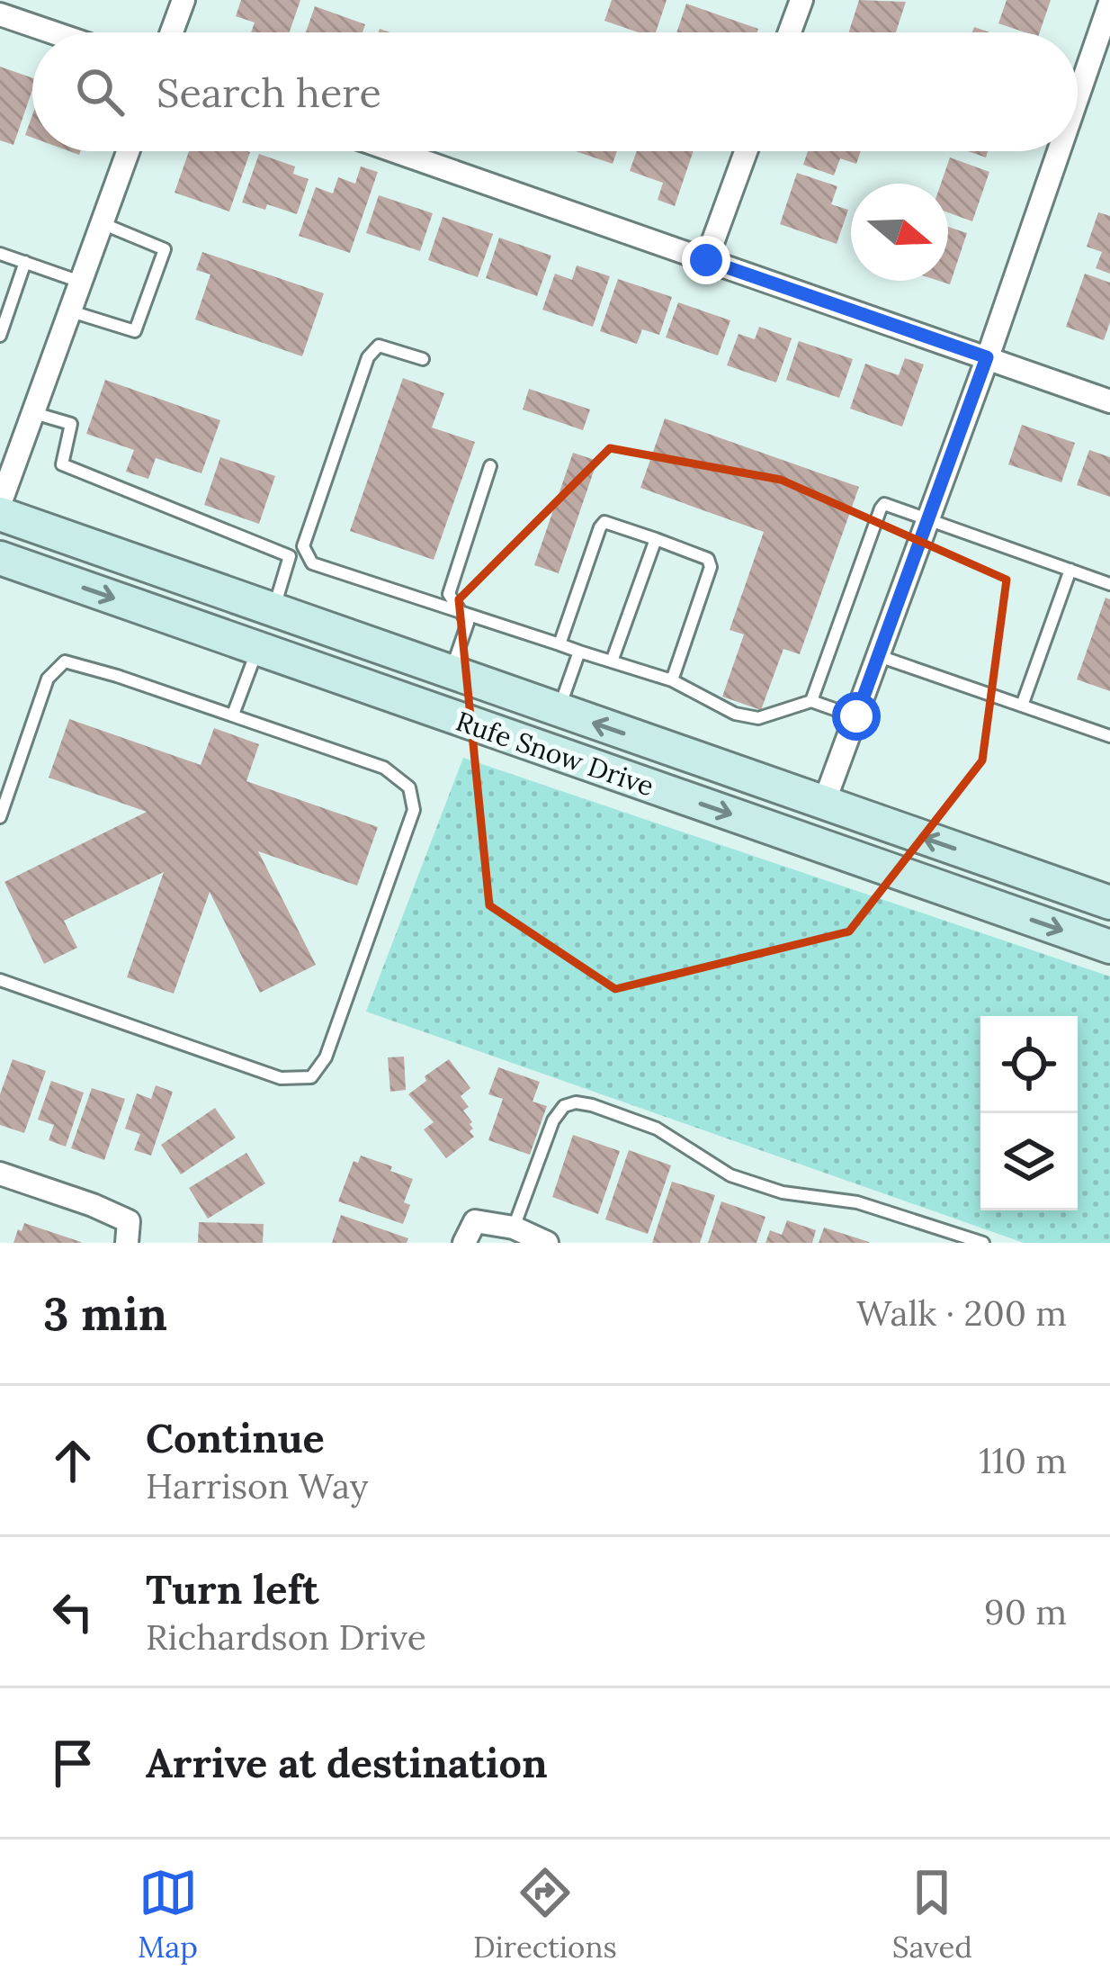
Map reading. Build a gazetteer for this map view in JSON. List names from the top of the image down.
{
  "streets": {
    "main road": ["Rufe Snow Drive"]
  },
  "north": "right",
  "page": {
    "search": "Search here",
    "heading": ["3 min", "Walk · 200 m"],
    "list": [
      ["Continue", "Harrison Way", "110 m"],
      ["Turn left", "Richardson Drive", "90 m"],
      "Arrive at destination"
    ],
    "nav": ["Map", "Directions", "Saved"]
  }
}
